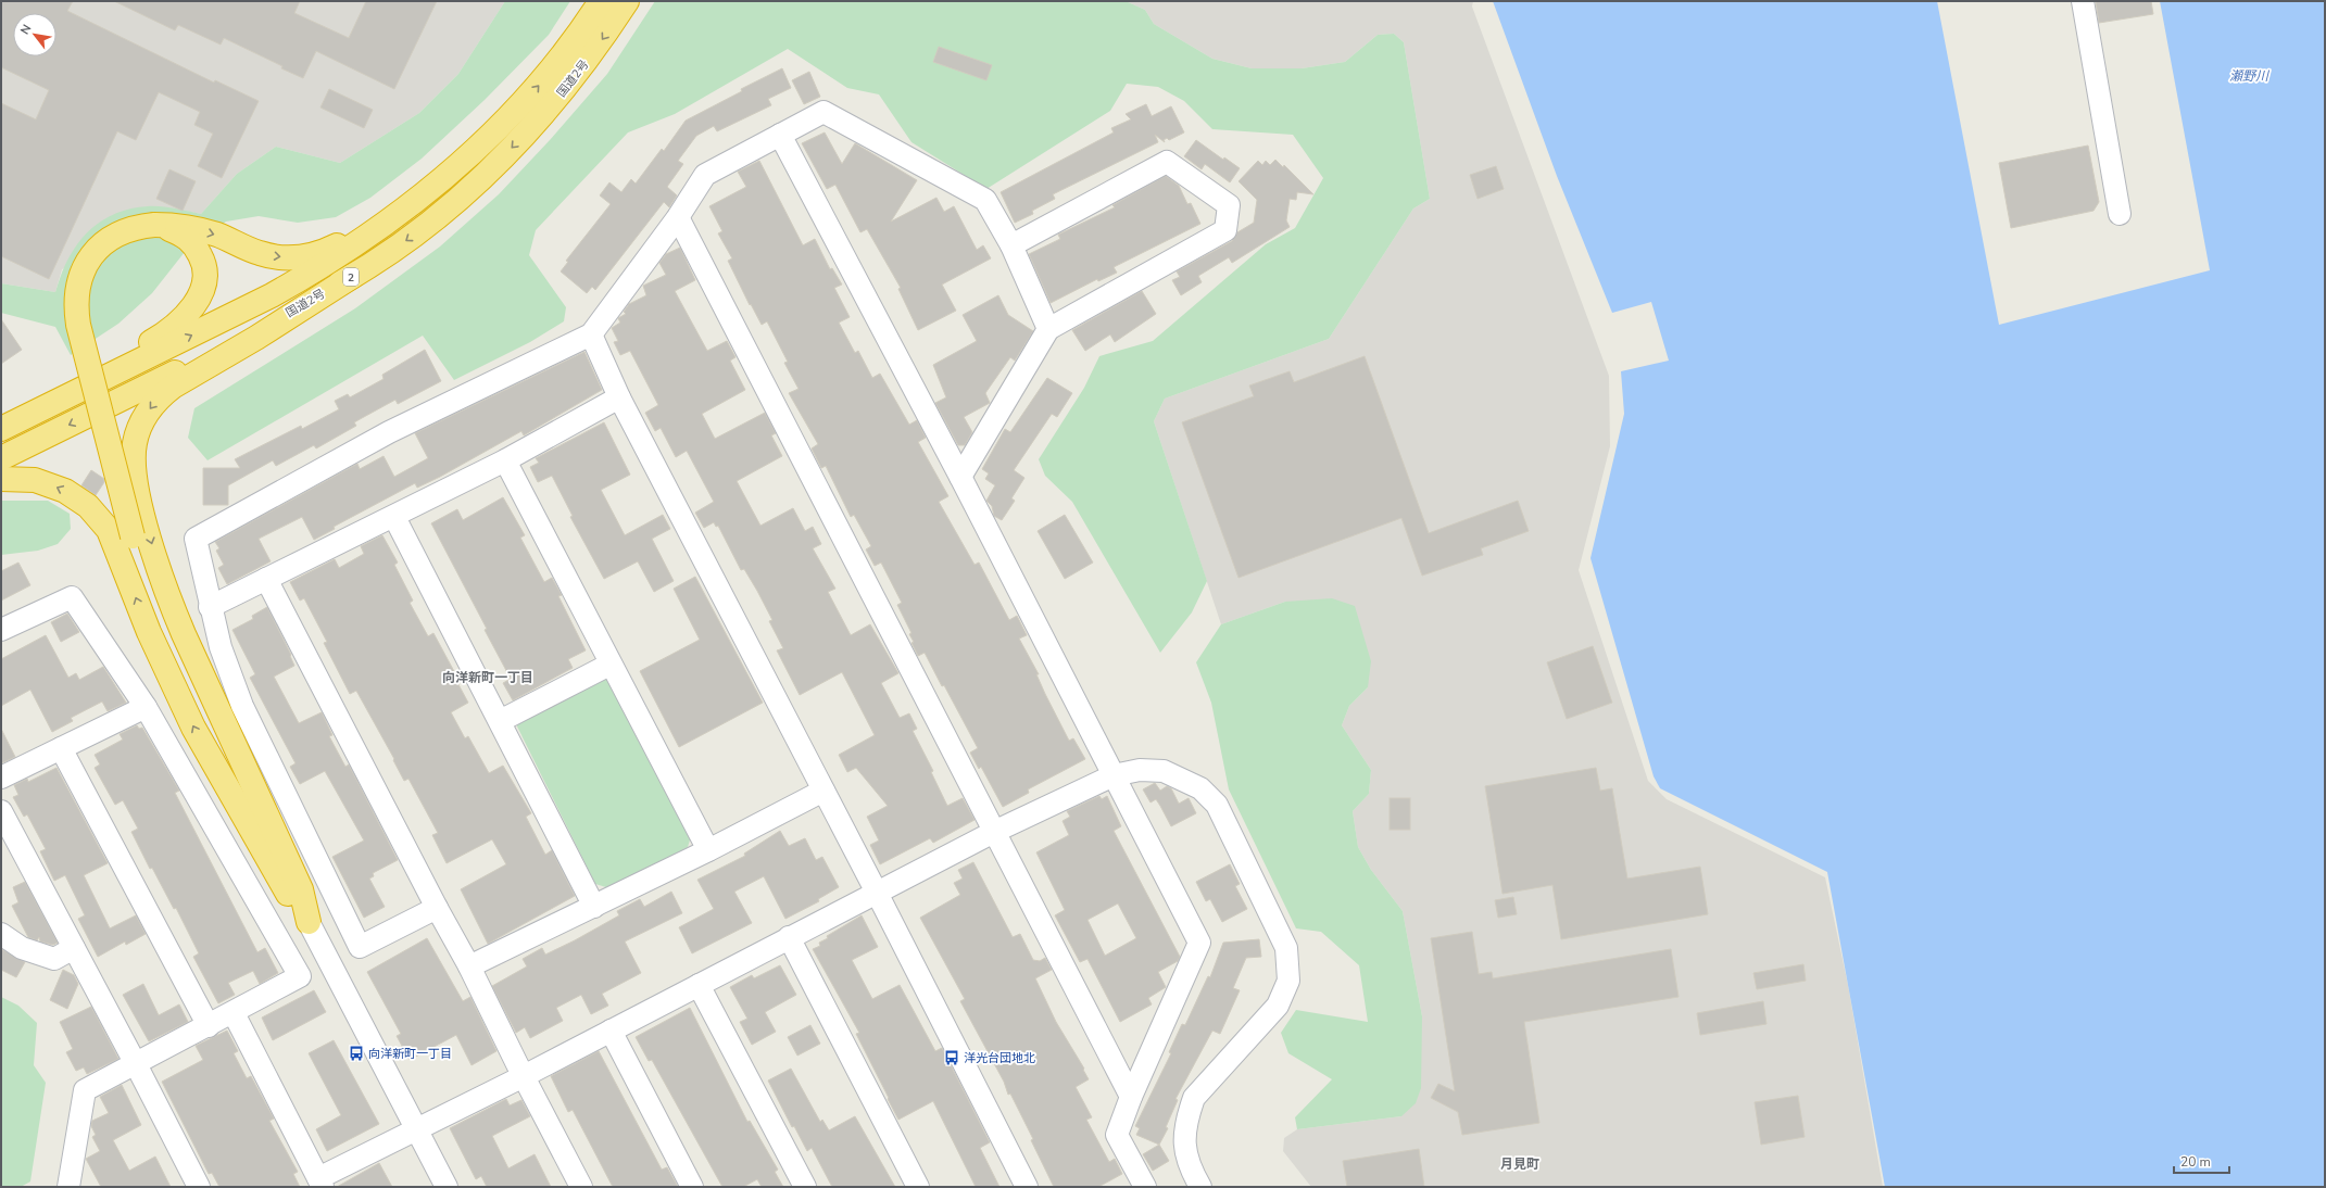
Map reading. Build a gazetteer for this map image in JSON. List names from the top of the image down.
{
  "streets": {
    "highway": ["国道2号", "2"]
  },
  "districts": ["向洋新町一丁目", "月見町"],
  "water": ["瀬野川"],
  "places": {
    "bus stop": ["向洋新町一丁目", "洋光台団地北"]
  },
  "scale_bar": "20 m",
  "north": "top left"
}
